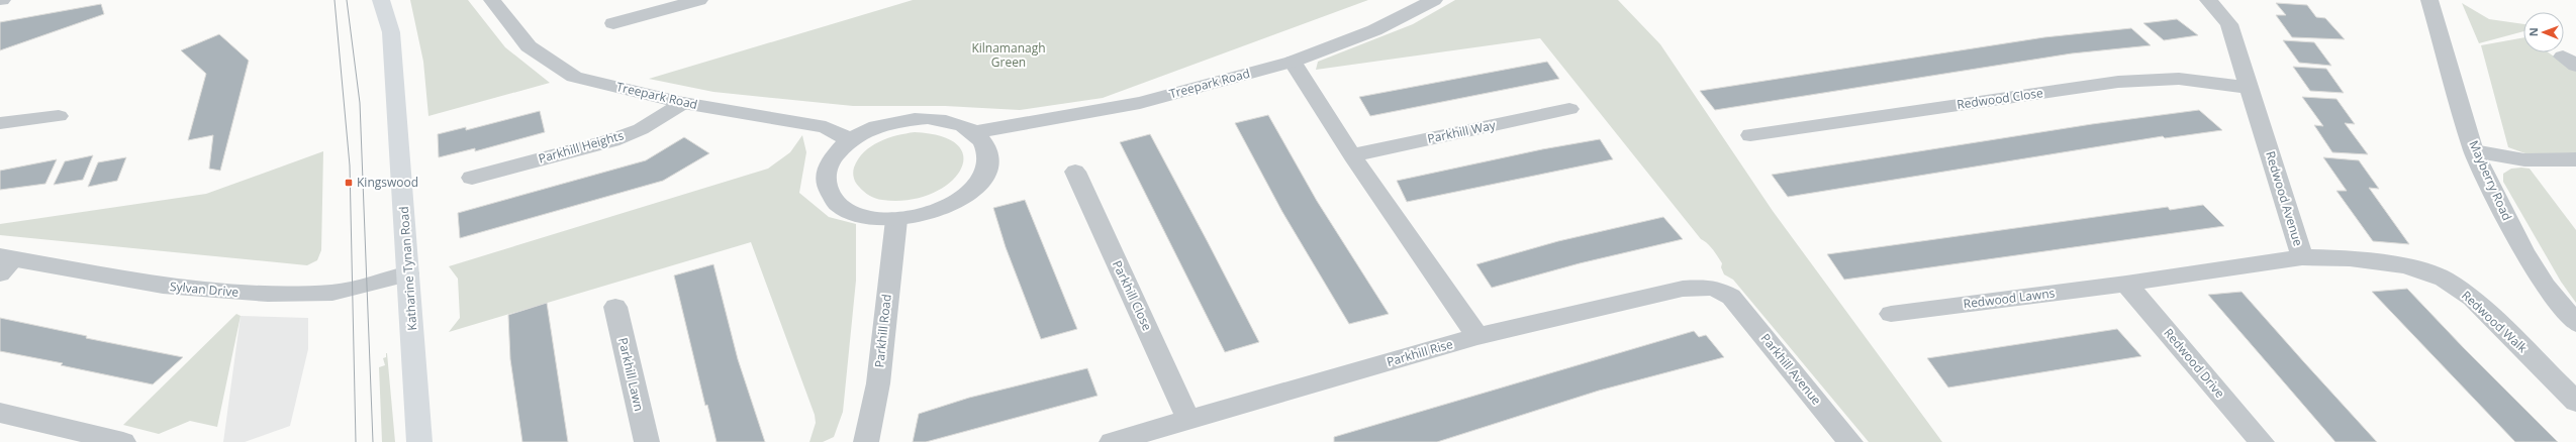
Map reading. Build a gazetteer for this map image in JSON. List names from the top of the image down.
{
  "streets": {
    "main road": ["Katharine Tynan Road"],
    "street": [
      "Treepark Road",
      "Redwood Close",
      "Parkhill Way",
      "Parkhill Heights",
      "Mayberry Road",
      "Redwood Avenue",
      "Sylvan Drive",
      "Parkhill Close",
      "Redwood Lawns",
      "Redwood Walk",
      "Parkhill Road",
      "Parkhill Rise",
      "Redwood Drive",
      "Parkhill Avenue",
      "Parkhill Lawn"
    ]
  },
  "crossings": [
    ["Treepark Road", "Parkhill Heights"],
    ["Treepark Road", "Parkhill Road"],
    ["Redwood Close", "Redwood Avenue"],
    ["Redwood Avenue", "Redwood Lawns"],
    ["Redwood Avenue", "Redwood Walk"],
    ["Redwood Avenue", "Redwood Drive"],
    ["Katharine Tynan Road", "Sylvan Drive"],
    ["Parkhill Close", "Parkhill Rise"],
    ["Redwood Lawns", "Redwood Drive"],
    ["Parkhill Rise", "Parkhill Avenue"]
  ],
  "parks": ["Kilnamanagh Green"],
  "places": {
    "transit": ["Kingswood"]
  },
  "north": "left"
}
